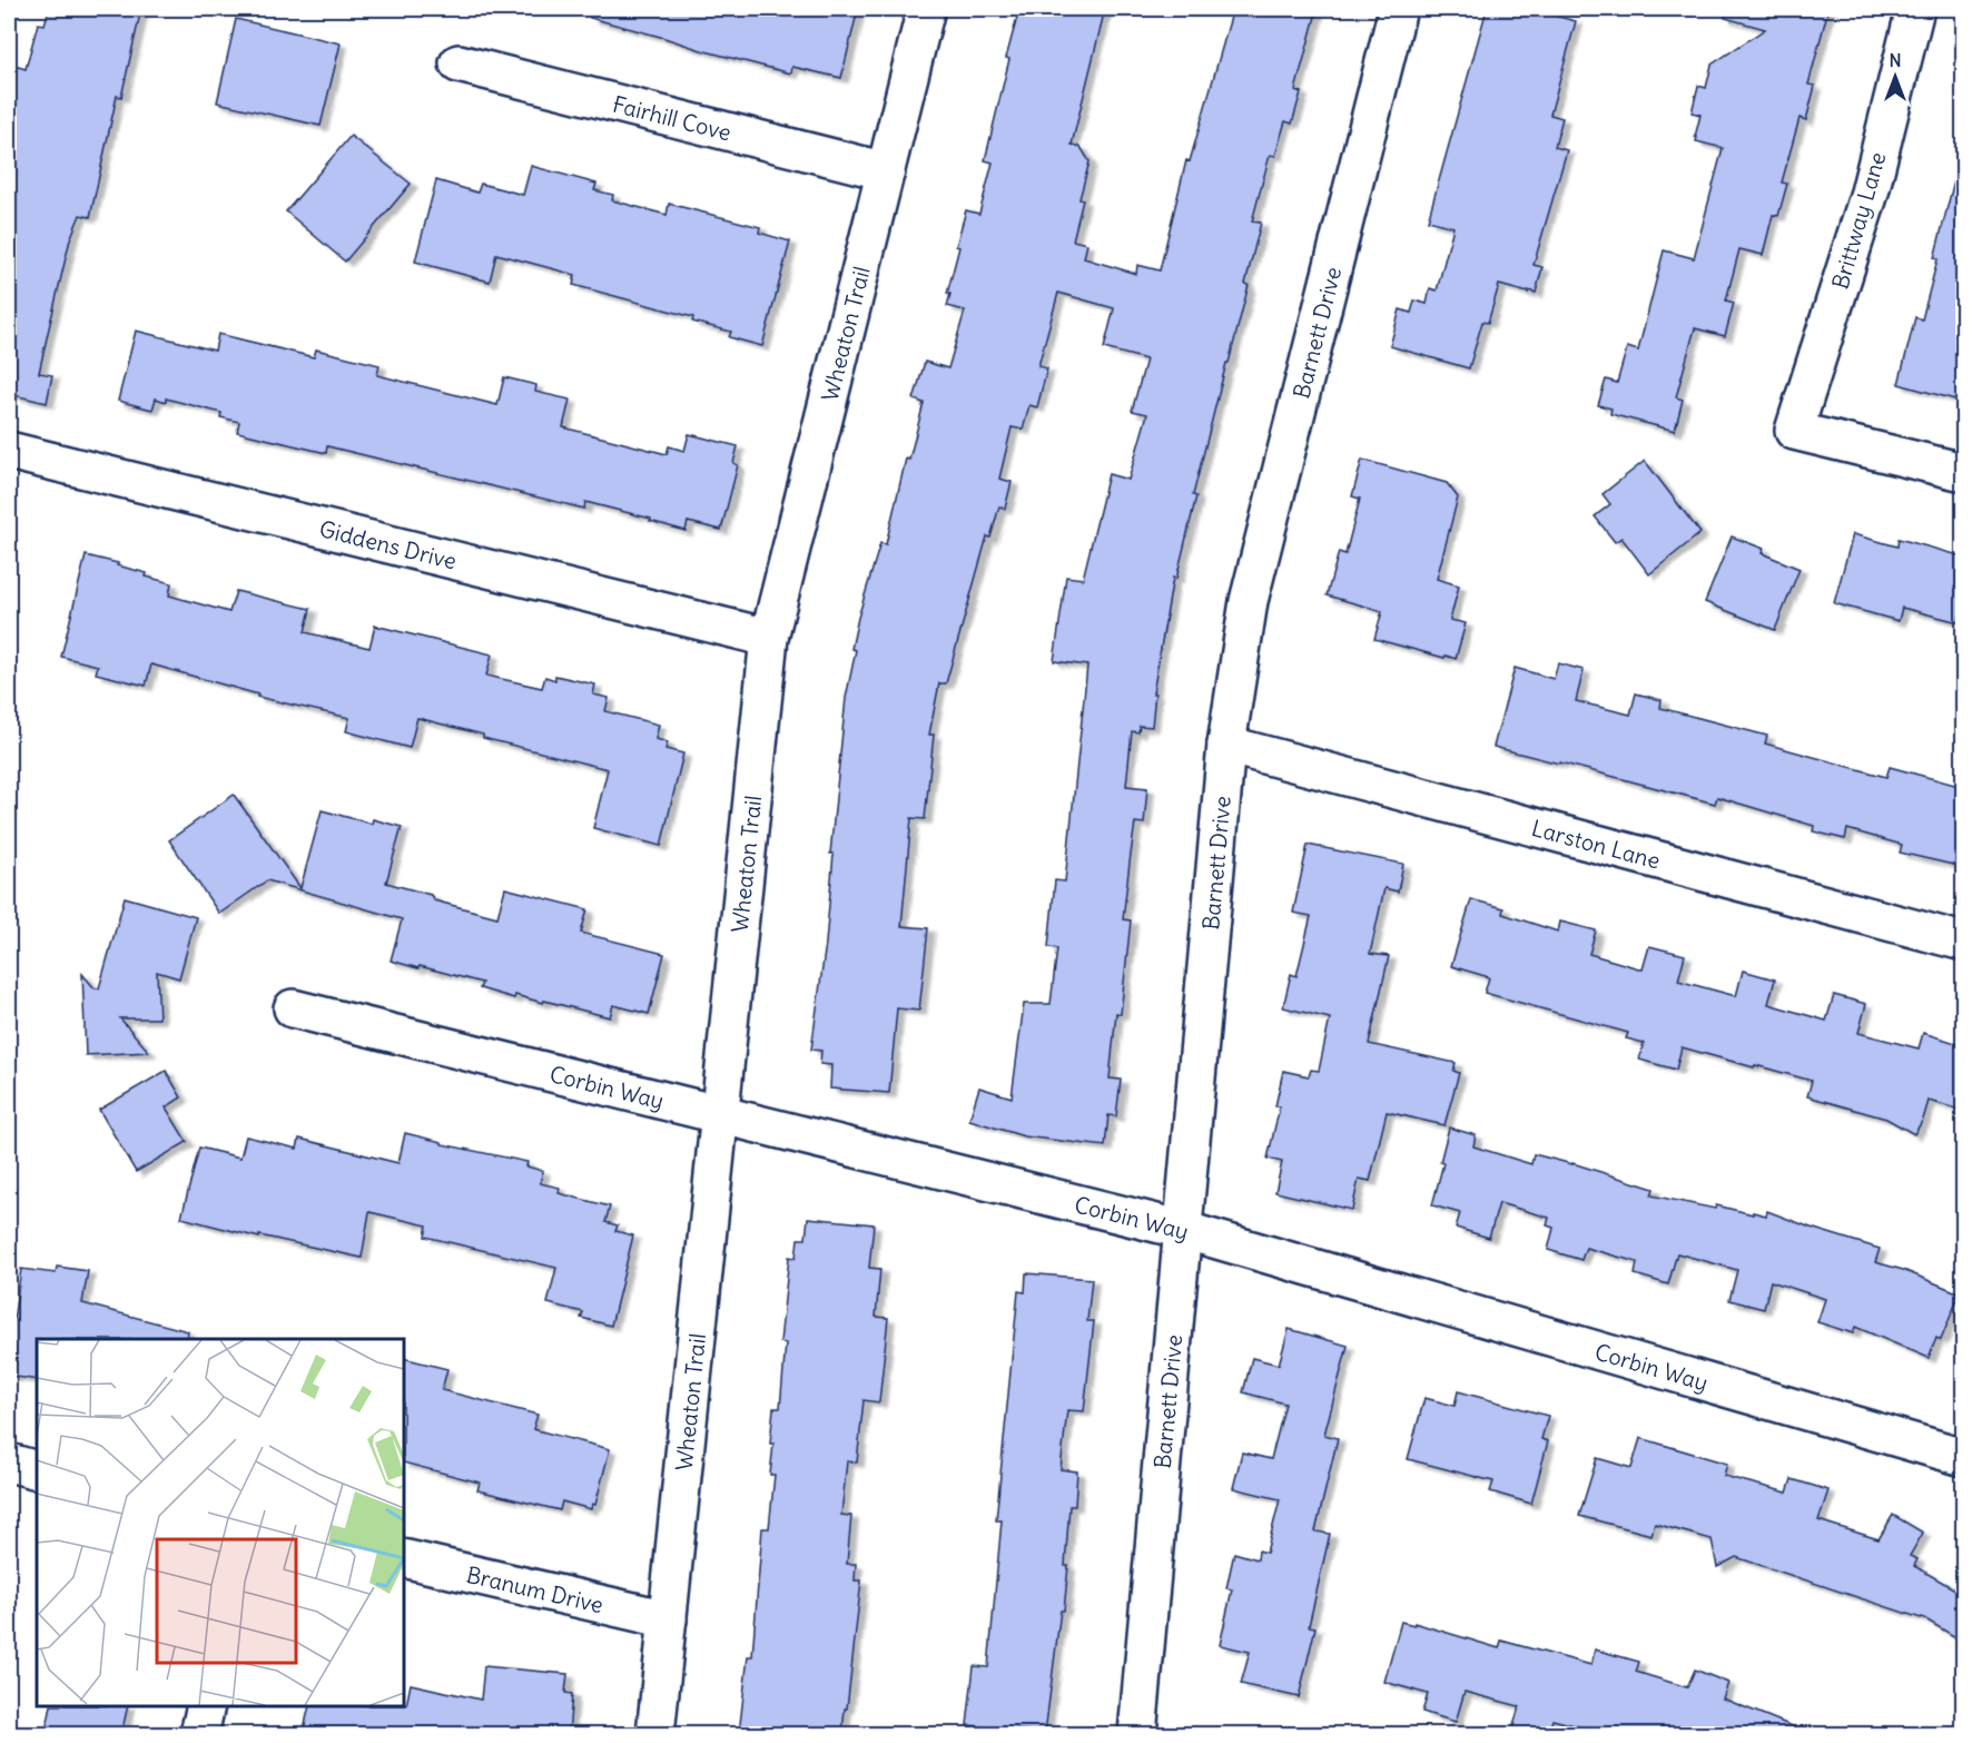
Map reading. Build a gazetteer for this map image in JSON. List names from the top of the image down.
{
  "streets": {
    "street": [
      "Fairhill Cove",
      "Brittway Lane",
      "Wheaton Trail",
      "Barnett Drive",
      "Giddens Drive",
      "Larston Lane",
      "Corbin Way",
      "Branum Drive"
    ]
  },
  "crossings": [
    ["Fairhill Cove", "Wheaton Trail"],
    ["Wheaton Trail", "Giddens Drive"],
    ["Wheaton Trail", "Corbin Way"],
    ["Wheaton Trail", "Branum Drive"],
    ["Barnett Drive", "Larston Lane"],
    ["Barnett Drive", "Corbin Way"]
  ],
  "north": "top"
}
